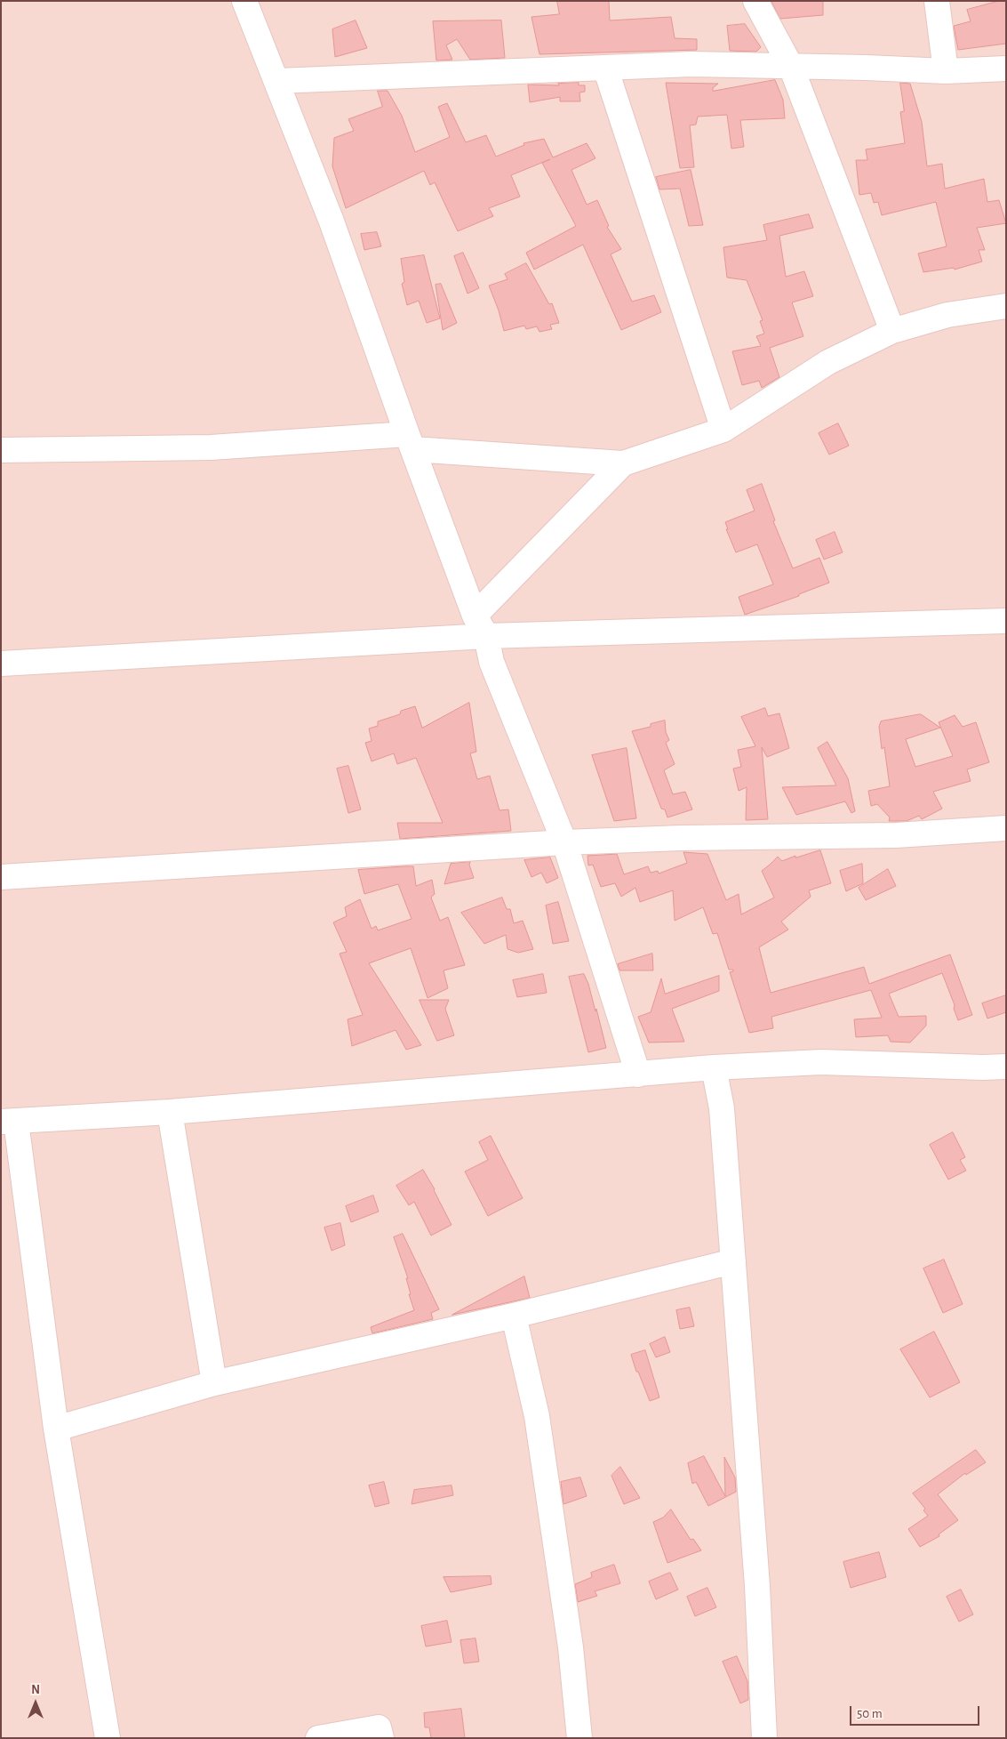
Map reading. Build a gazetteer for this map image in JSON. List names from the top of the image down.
{
  "scale_bar": "50 m",
  "north": "top"
}
